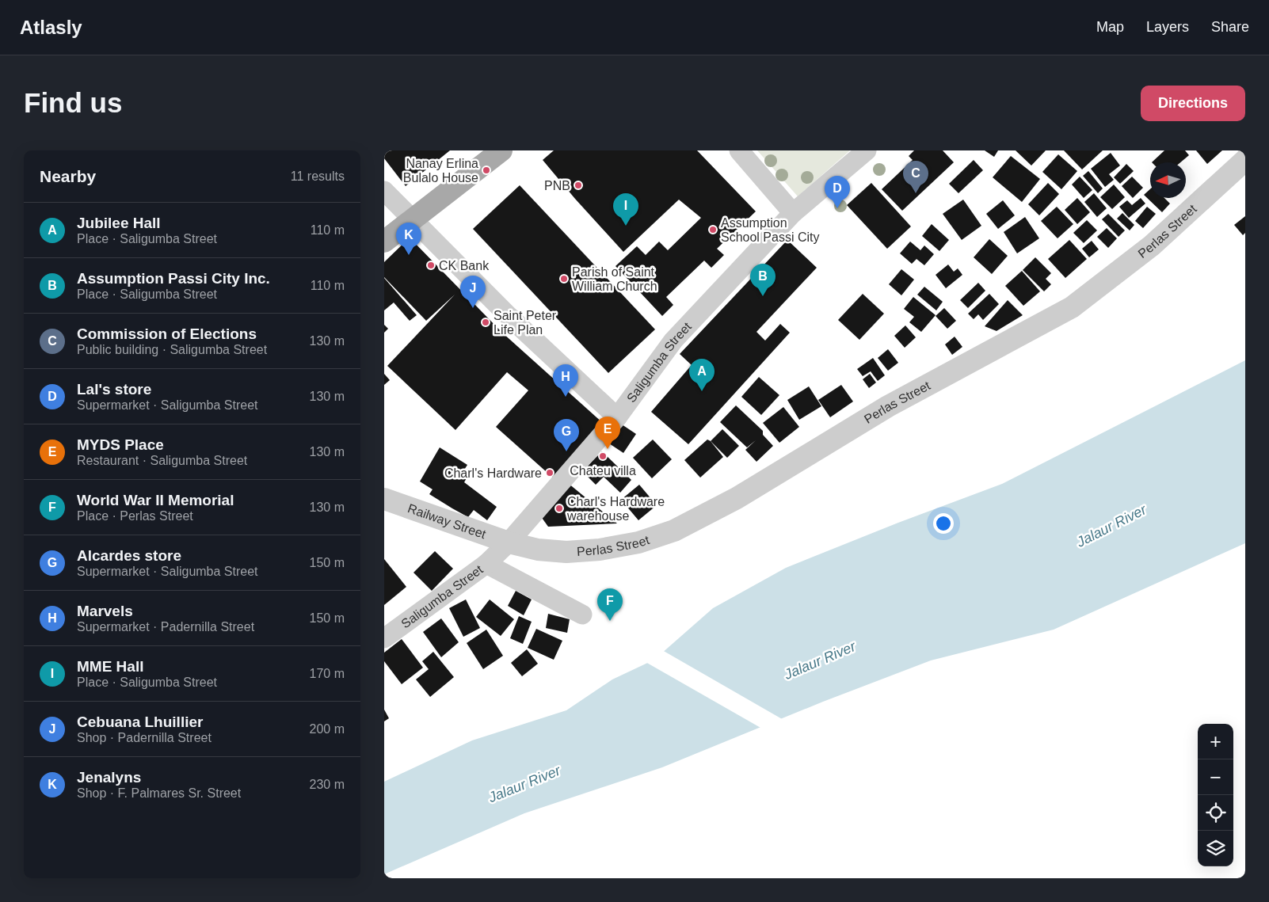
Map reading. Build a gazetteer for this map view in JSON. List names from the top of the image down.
{
  "streets": {
    "street": ["Perlas Street", "Saligumba Street", "Railway Street"]
  },
  "crossings": [
    ["Perlas Street", "Saligumba Street"],
    ["Perlas Street", "Railway Street"],
    ["Saligumba Street", "Railway Street"]
  ],
  "water": ["Jalaur River"],
  "places": [
    "Nanay Erlina Bulalo House",
    "PNB",
    "Assumption School Passi City",
    "CK Bank",
    "Parish of Saint William Church",
    "Saint Peter Life Plan",
    "Chateu villa",
    "Charl's Hardware",
    "Charl's Hardware warehouse"
  ],
  "north": "left",
  "page": {
    "header": "Atlasly",
    "nav": ["Map", "Layers", "Share"],
    "buttons": "Directions",
    "title": "Find us",
    "heading": ["Nearby", "11 results"],
    "pins": [
      "C",
      "D",
      "I",
      "K",
      "B",
      "J",
      "A",
      "H",
      "E",
      "G",
      "F"
    ],
    "list": [
      {
        "mark": "A",
        "name": "Jubilee Hall",
        "note": "Place · Saligumba Street",
        "value": "110 m"
      },
      {
        "mark": "B",
        "name": "Assumption Passi City Inc.",
        "note": "Place · Saligumba Street",
        "value": "110 m"
      },
      {
        "mark": "C",
        "name": "Commission of Elections",
        "note": "Public building · Saligumba Street",
        "value": "130 m"
      },
      {
        "mark": "D",
        "name": "Lal's store",
        "note": "Supermarket · Saligumba Street",
        "value": "130 m"
      },
      {
        "mark": "E",
        "name": "MYDS Place",
        "note": "Restaurant · Saligumba Street",
        "value": "130 m"
      },
      {
        "mark": "F",
        "name": "World War II Memorial",
        "note": "Place · Perlas Street",
        "value": "130 m"
      },
      {
        "mark": "G",
        "name": "Alcardes store",
        "note": "Supermarket · Saligumba Street",
        "value": "150 m"
      },
      {
        "mark": "H",
        "name": "Marvels",
        "note": "Supermarket · Padernilla Street",
        "value": "150 m"
      },
      {
        "mark": "I",
        "name": "MME Hall",
        "note": "Place · Saligumba Street",
        "value": "170 m"
      },
      {
        "mark": "J",
        "name": "Cebuana Lhuillier",
        "note": "Shop · Padernilla Street",
        "value": "200 m"
      },
      {
        "mark": "K",
        "name": "Jenalyns",
        "note": "Shop · F. Palmares Sr. Street",
        "value": "230 m"
      }
    ],
    "map_buttons": ["+", "−"]
  }
}
